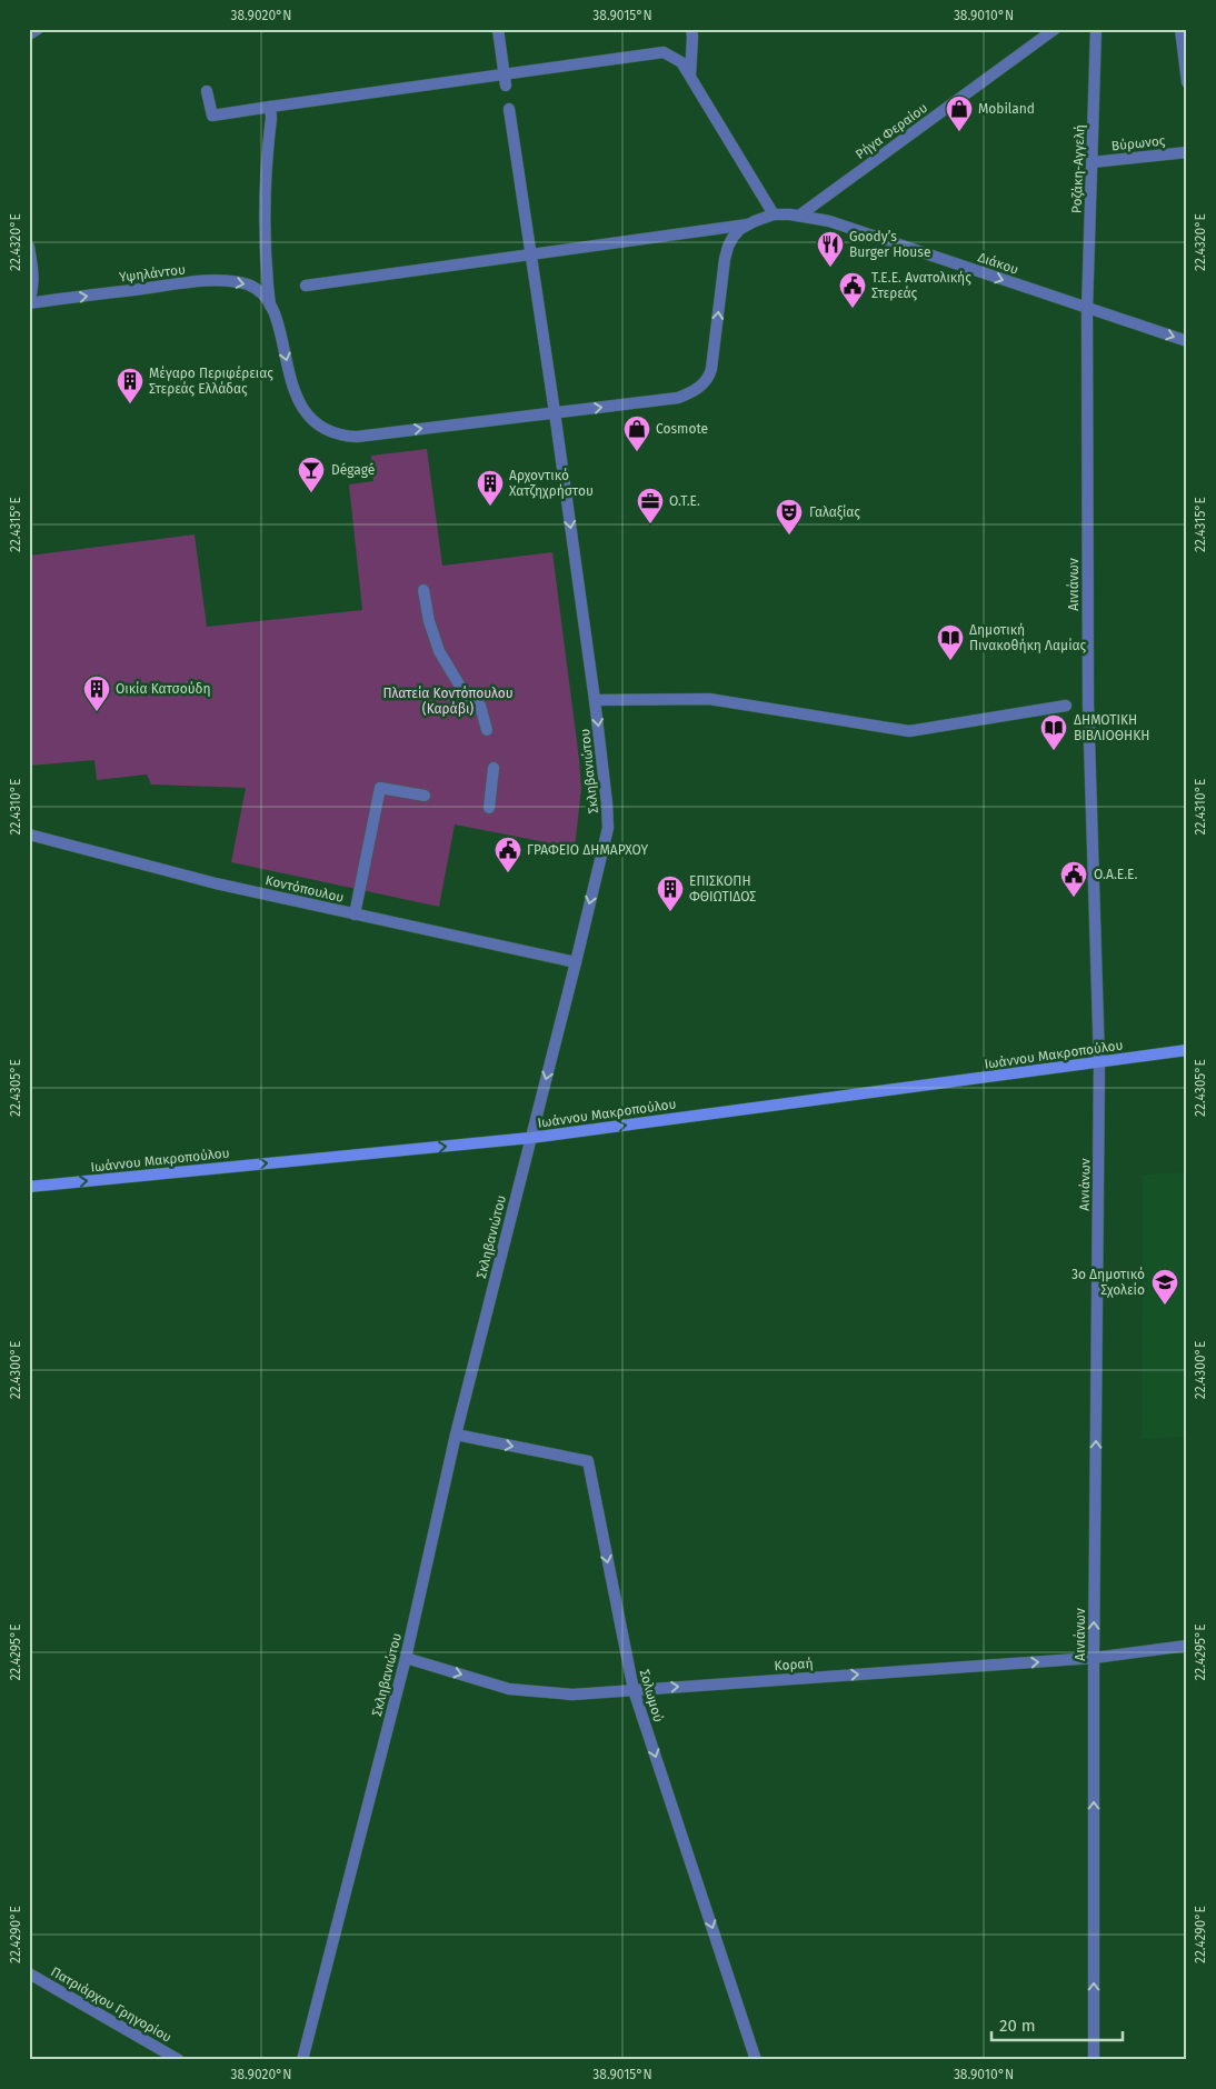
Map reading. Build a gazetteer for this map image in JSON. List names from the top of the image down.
{
  "streets": {
    "main road": ["Ιωάννου Μακροπούλου"],
    "street": [
      "Ρήγα Φεραίου",
      "Βύρωνος",
      "Ροζάκη-Αγγελή",
      "Διάκου",
      "Υψηλάντου",
      "Αινιάνων",
      "Σκληβανιώτου",
      "Κοντόπουλου",
      "Κοραή",
      "Σολωμού",
      "Πατριάρχου Γρηγορίου"
    ]
  },
  "crossings": [
    ["Ρήγα Φεραίου", "Διάκου"],
    ["Βύρωνος", "Ροζάκη-Αγγελή"],
    ["Ροζάκη-Αγγελή", "Διάκου"],
    ["Ροζάκη-Αγγελή", "Αινιάνων"],
    ["Διάκου", "Αινιάνων"],
    ["Αινιάνων", "Ιωάννου Μακροπούλου"],
    ["Αινιάνων", "Κοραή"],
    ["Σκληβανιώτου", "Κοντόπουλου"],
    ["Σκληβανιώτου", "Ιωάννου Μακροπούλου"],
    ["Σκληβανιώτου", "Κοραή"],
    ["Σκληβανιώτου", "Σολωμού"],
    ["Κοραή", "Σολωμού"]
  ],
  "one_way": [
    "Διάκου",
    "Υψηλάντου",
    "Αινιάνων",
    "Σκληβανιώτου",
    "Ιωάννου Μακροπούλου",
    "Κοραή",
    "Σολωμού"
  ],
  "parks": ["Πλατεία Κοντόπουλου (Καράβι)"],
  "places": {
    "shop": ["Mobiland", "Cosmote"],
    "restaurant": ["Goody’s Burger House"],
    "public building": ["Τ.Ε.Ε. Ανατολικής Στερεάς", "ΓΡΑΦΕΙΟ ΔΗΜΑΡΧΟΥ", "Ο.Α.Ε.Ε."],
    "building": [
      "Μέγαρο Περιφέρειας Στερεάς Ελλάδας",
      "Αρχοντικό Χατζηχρήστου",
      "Οικία Κατσούδη",
      "ΕΠΙΣΚΟΠΗ ΦΘΙΩΤΙΔΟΣ"
    ],
    "bar": ["Dégagé"],
    "office": ["Ο.Τ.Ε."],
    "theatre": ["Γαλαξίας"],
    "library": ["Δημοτική Πινακοθήκη Λαμίας", "ΔΗΜΟΤΙΚΗ ΒΙΒΛΙΟΘΗΚΗ"],
    "school or university": ["3ο Δημοτικό Σχολείο"]
  },
  "scale_bar": "20 m",
  "coordinates": [
    "38.9020°N",
    "38.9015°N",
    "38.9010°N",
    "22.4320°E",
    "22.4315°E",
    "22.4310°E",
    "22.4305°E",
    "22.4300°E",
    "22.4295°E",
    "22.4290°E"
  ]
}
